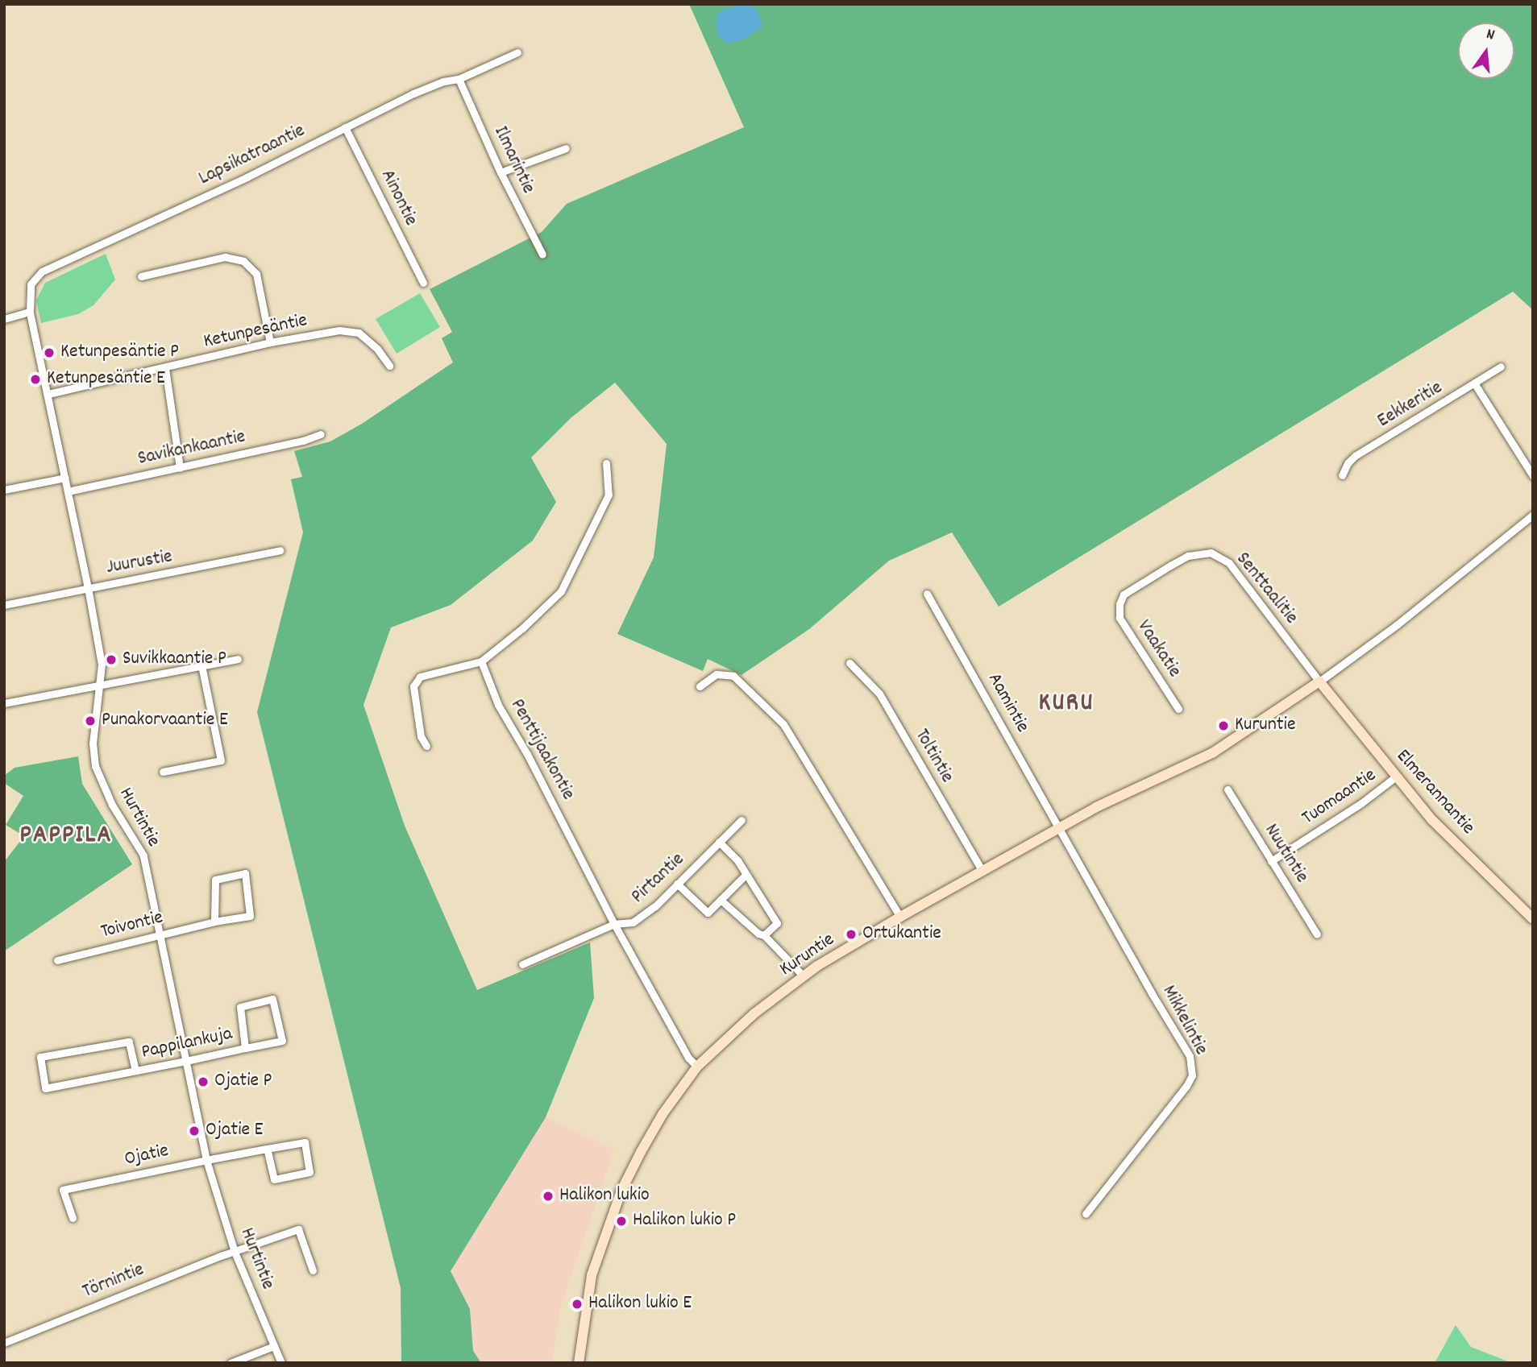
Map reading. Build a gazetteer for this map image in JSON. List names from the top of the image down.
{
  "streets": {
    "street": [
      "Lapsikatraantie",
      "Ilmarintie",
      "Ainontie",
      "Ketunpesäntie",
      "Eekkeritie",
      "Savikankaantie",
      "Juurustie",
      "Senttaalitie",
      "Vaakatie",
      "Aamintie",
      "Penttijaakontie",
      "Toltintie",
      "Elmerannantie",
      "Tuomaantie",
      "Hurtintie",
      "Nuutintie",
      "Pirtantie",
      "Toivontie",
      "Kuruntie",
      "Mikkelintie",
      "Pappilankuja",
      "Ojatie",
      "Törnintie"
    ]
  },
  "crossings": [
    ["Lapsikatraantie", "Ilmarintie"],
    ["Lapsikatraantie", "Ainontie"],
    ["Lapsikatraantie", "Hurtintie"],
    ["Ketunpesäntie", "Hurtintie"],
    ["Savikankaantie", "Hurtintie"],
    ["Juurustie", "Hurtintie"],
    ["Senttaalitie", "Vaakatie"],
    ["Senttaalitie", "Elmerannantie"],
    ["Senttaalitie", "Kuruntie"],
    ["Aamintie", "Kuruntie"],
    ["Aamintie", "Mikkelintie"],
    ["Penttijaakontie", "Pirtantie"],
    ["Penttijaakontie", "Kuruntie"],
    ["Toltintie", "Kuruntie"],
    ["Elmerannantie", "Tuomaantie"],
    ["Elmerannantie", "Kuruntie"],
    ["Tuomaantie", "Nuutintie"],
    ["Hurtintie", "Toivontie"],
    ["Hurtintie", "Pappilankuja"],
    ["Hurtintie", "Ojatie"],
    ["Hurtintie", "Törnintie"],
    ["Kuruntie", "Mikkelintie"]
  ],
  "districts": ["KURU", "PAPPILA"],
  "places": [
    "Ketunpesäntie P",
    "Ketunpesäntie E",
    "Suvikkaantie P",
    "Punakorvaantie E",
    "Kuruntie",
    "Ortukantie",
    "Ojatie P",
    "Ojatie E",
    "Halikon lukio",
    "Halikon lukio P",
    "Halikon lukio E"
  ],
  "north": "top"
}
